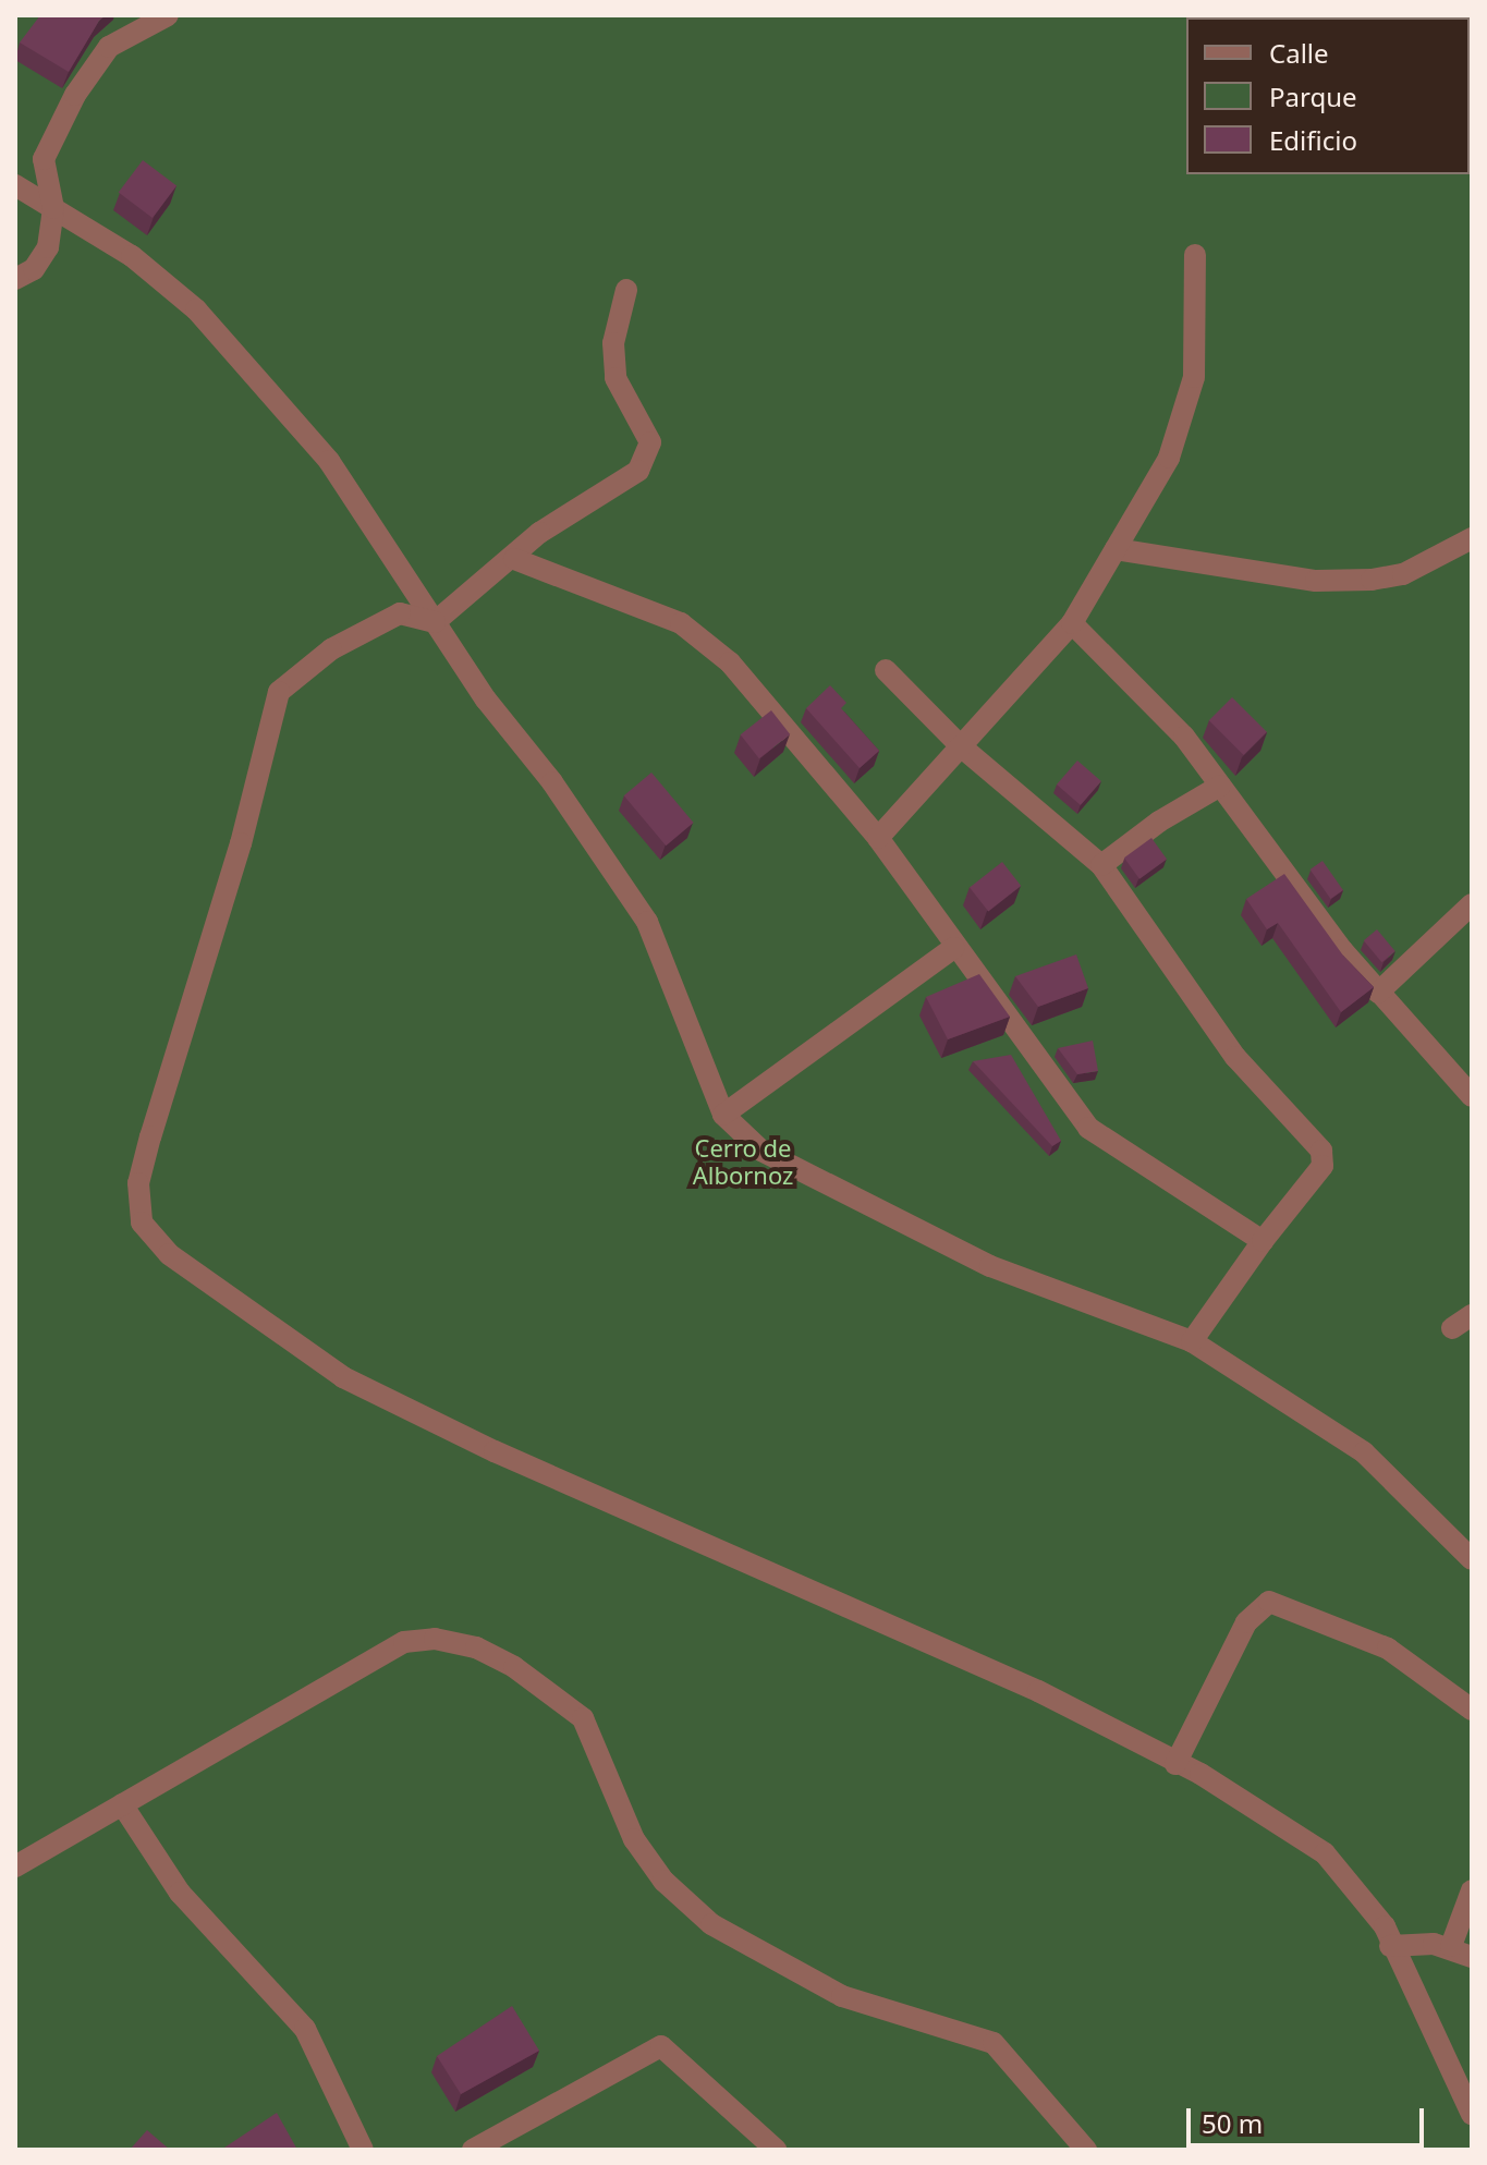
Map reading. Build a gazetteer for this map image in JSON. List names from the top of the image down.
{
  "parks": ["Cerro de Albornoz"],
  "legend": ["Calle", "Parque", "Edificio"],
  "scale_bar": "50 m"
}
